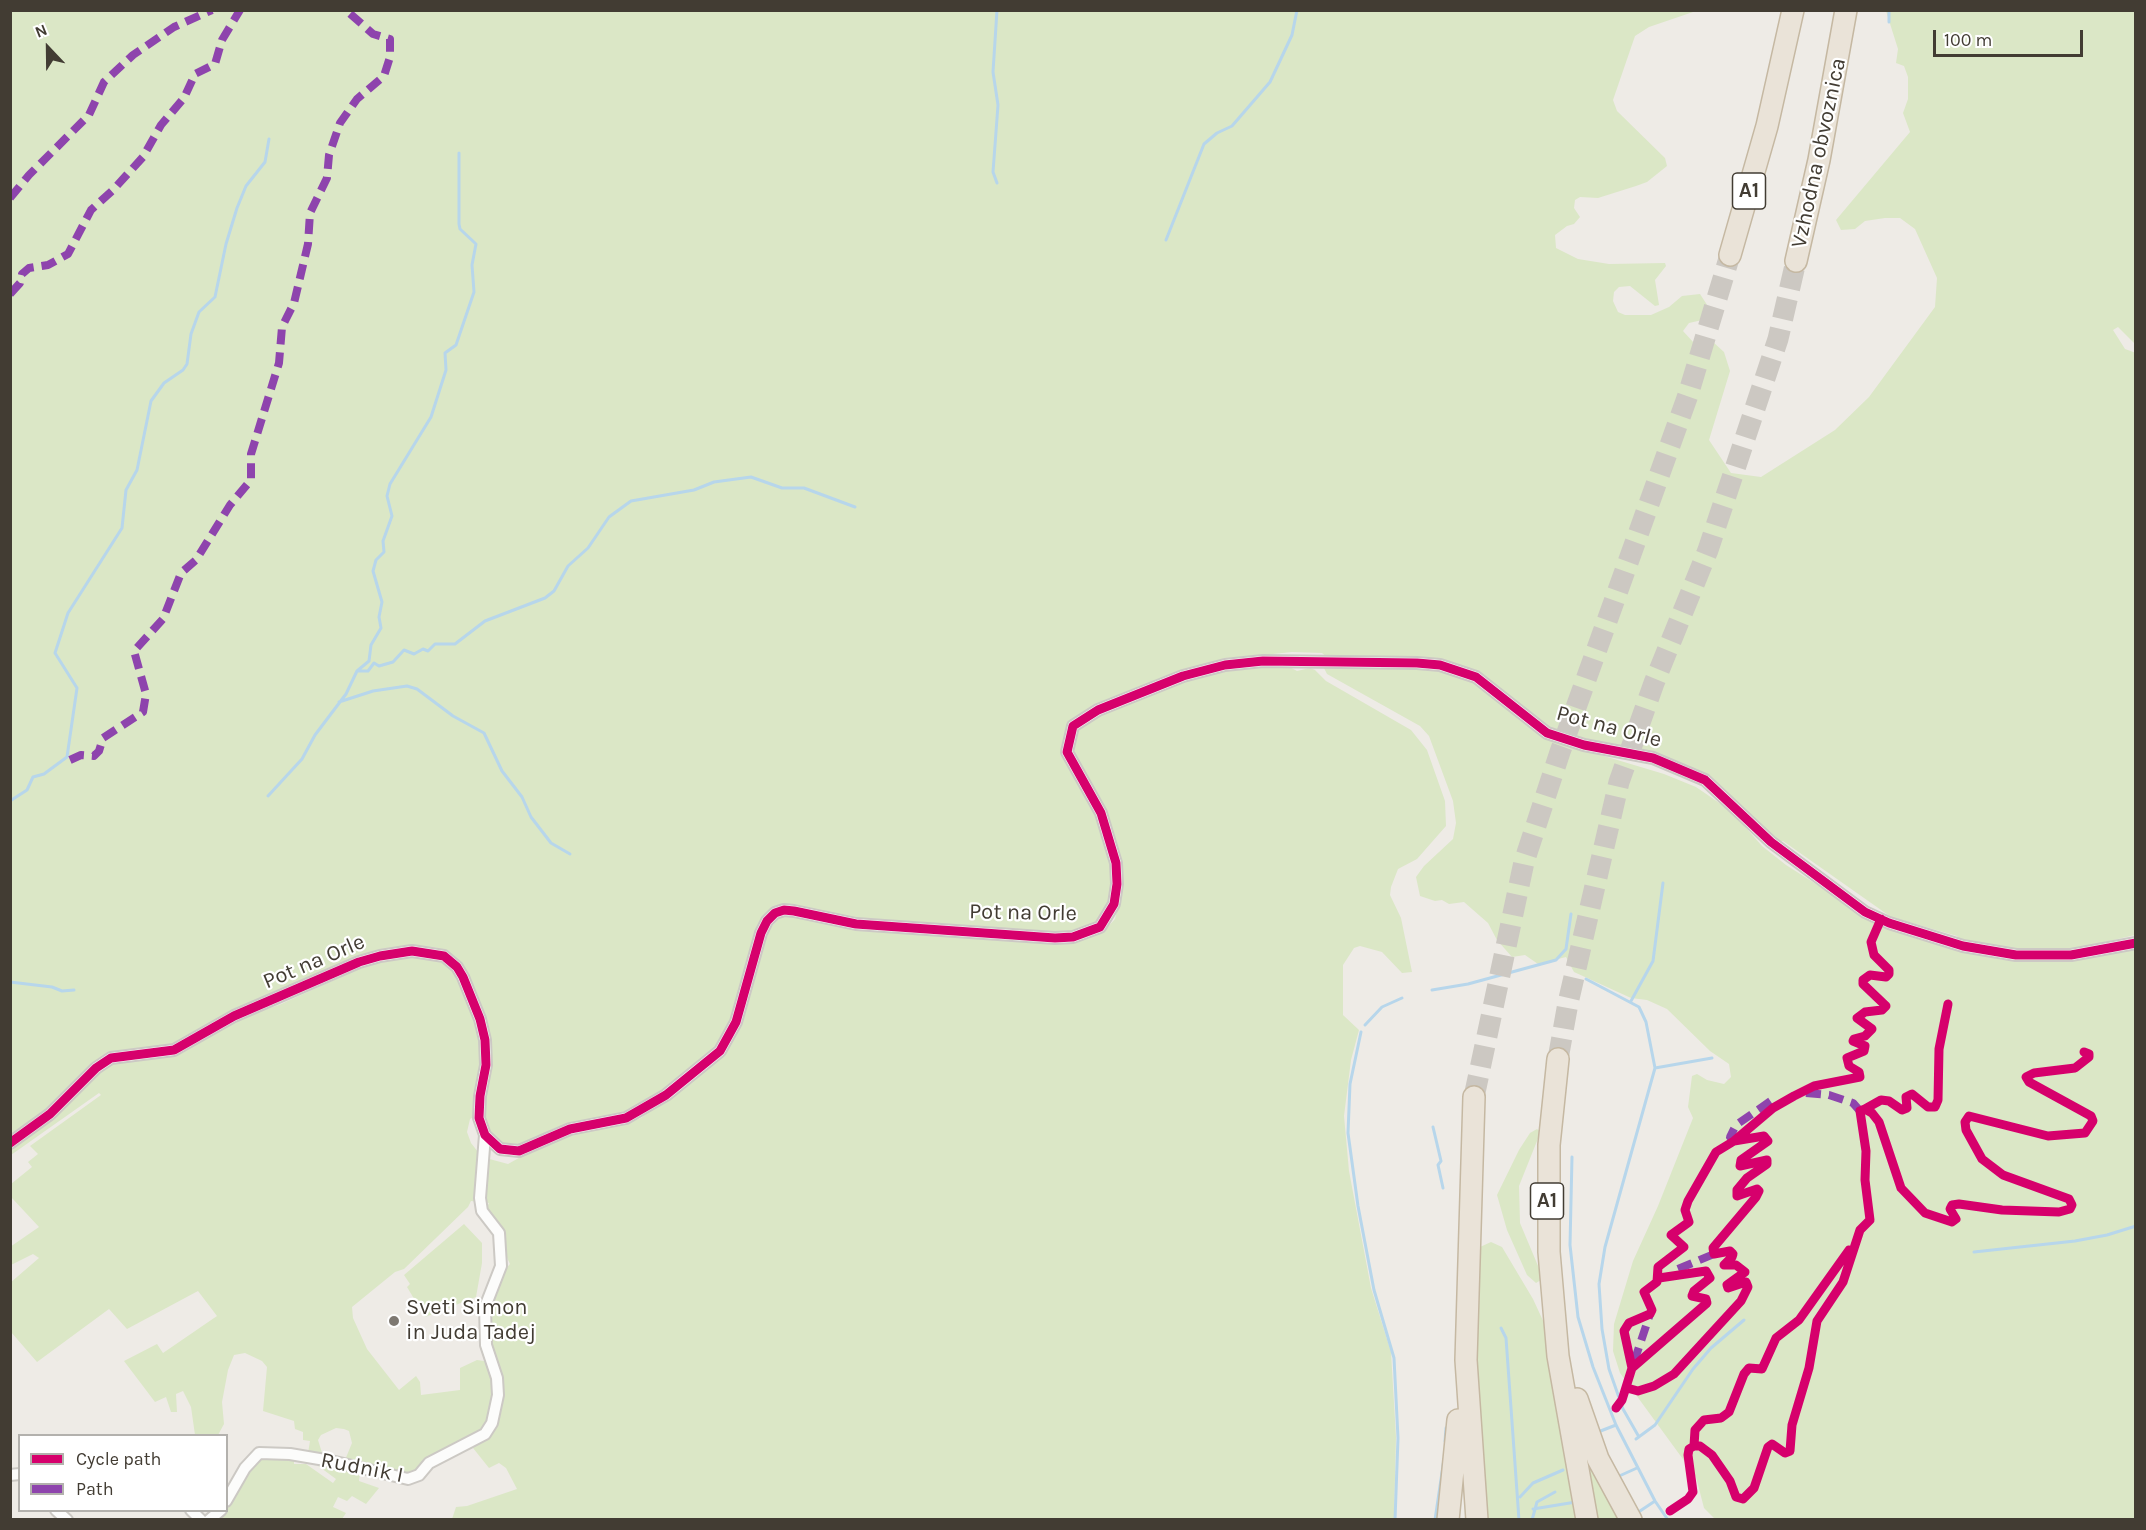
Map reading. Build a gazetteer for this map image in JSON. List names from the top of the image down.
{
  "streets": {
    "highway": ["Vzhodna obvoznica", "A1"],
    "street": ["Pot na Orle", "Rudnik I"]
  },
  "crossings": [
    ["Pot na Orle", "Rudnik I"]
  ],
  "places": ["Sveti Simon in Juda Tadej"],
  "legend": ["Cycle path", "Path"],
  "scale_bar": "100 m",
  "north": "top"
}
